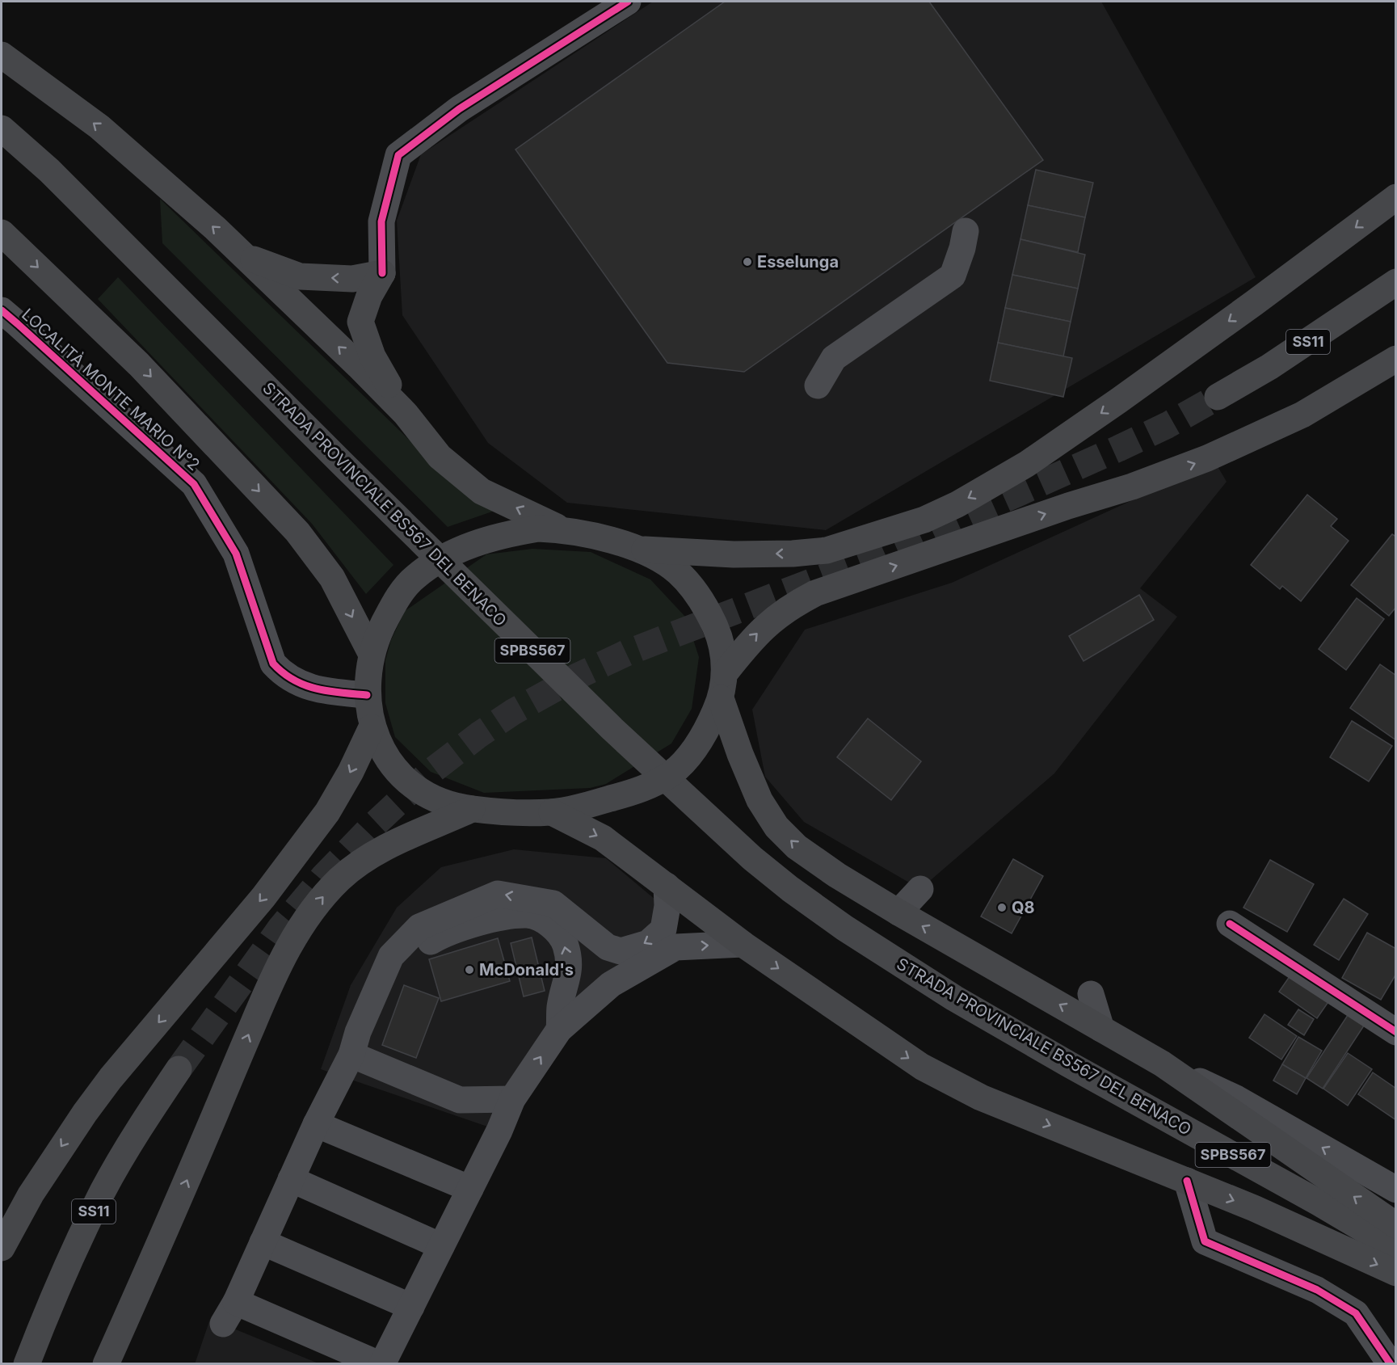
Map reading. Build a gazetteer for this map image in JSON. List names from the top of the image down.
{
  "streets": {
    "highway": ["SS11", "STRADA PROVINCIALE BS567 DEL BENACO", "SPBS567"],
    "street": ["LOCALITÀ MONTE MARIO N°2"]
  },
  "places": ["Esselunga", "Q8", "McDonald's"]
}
